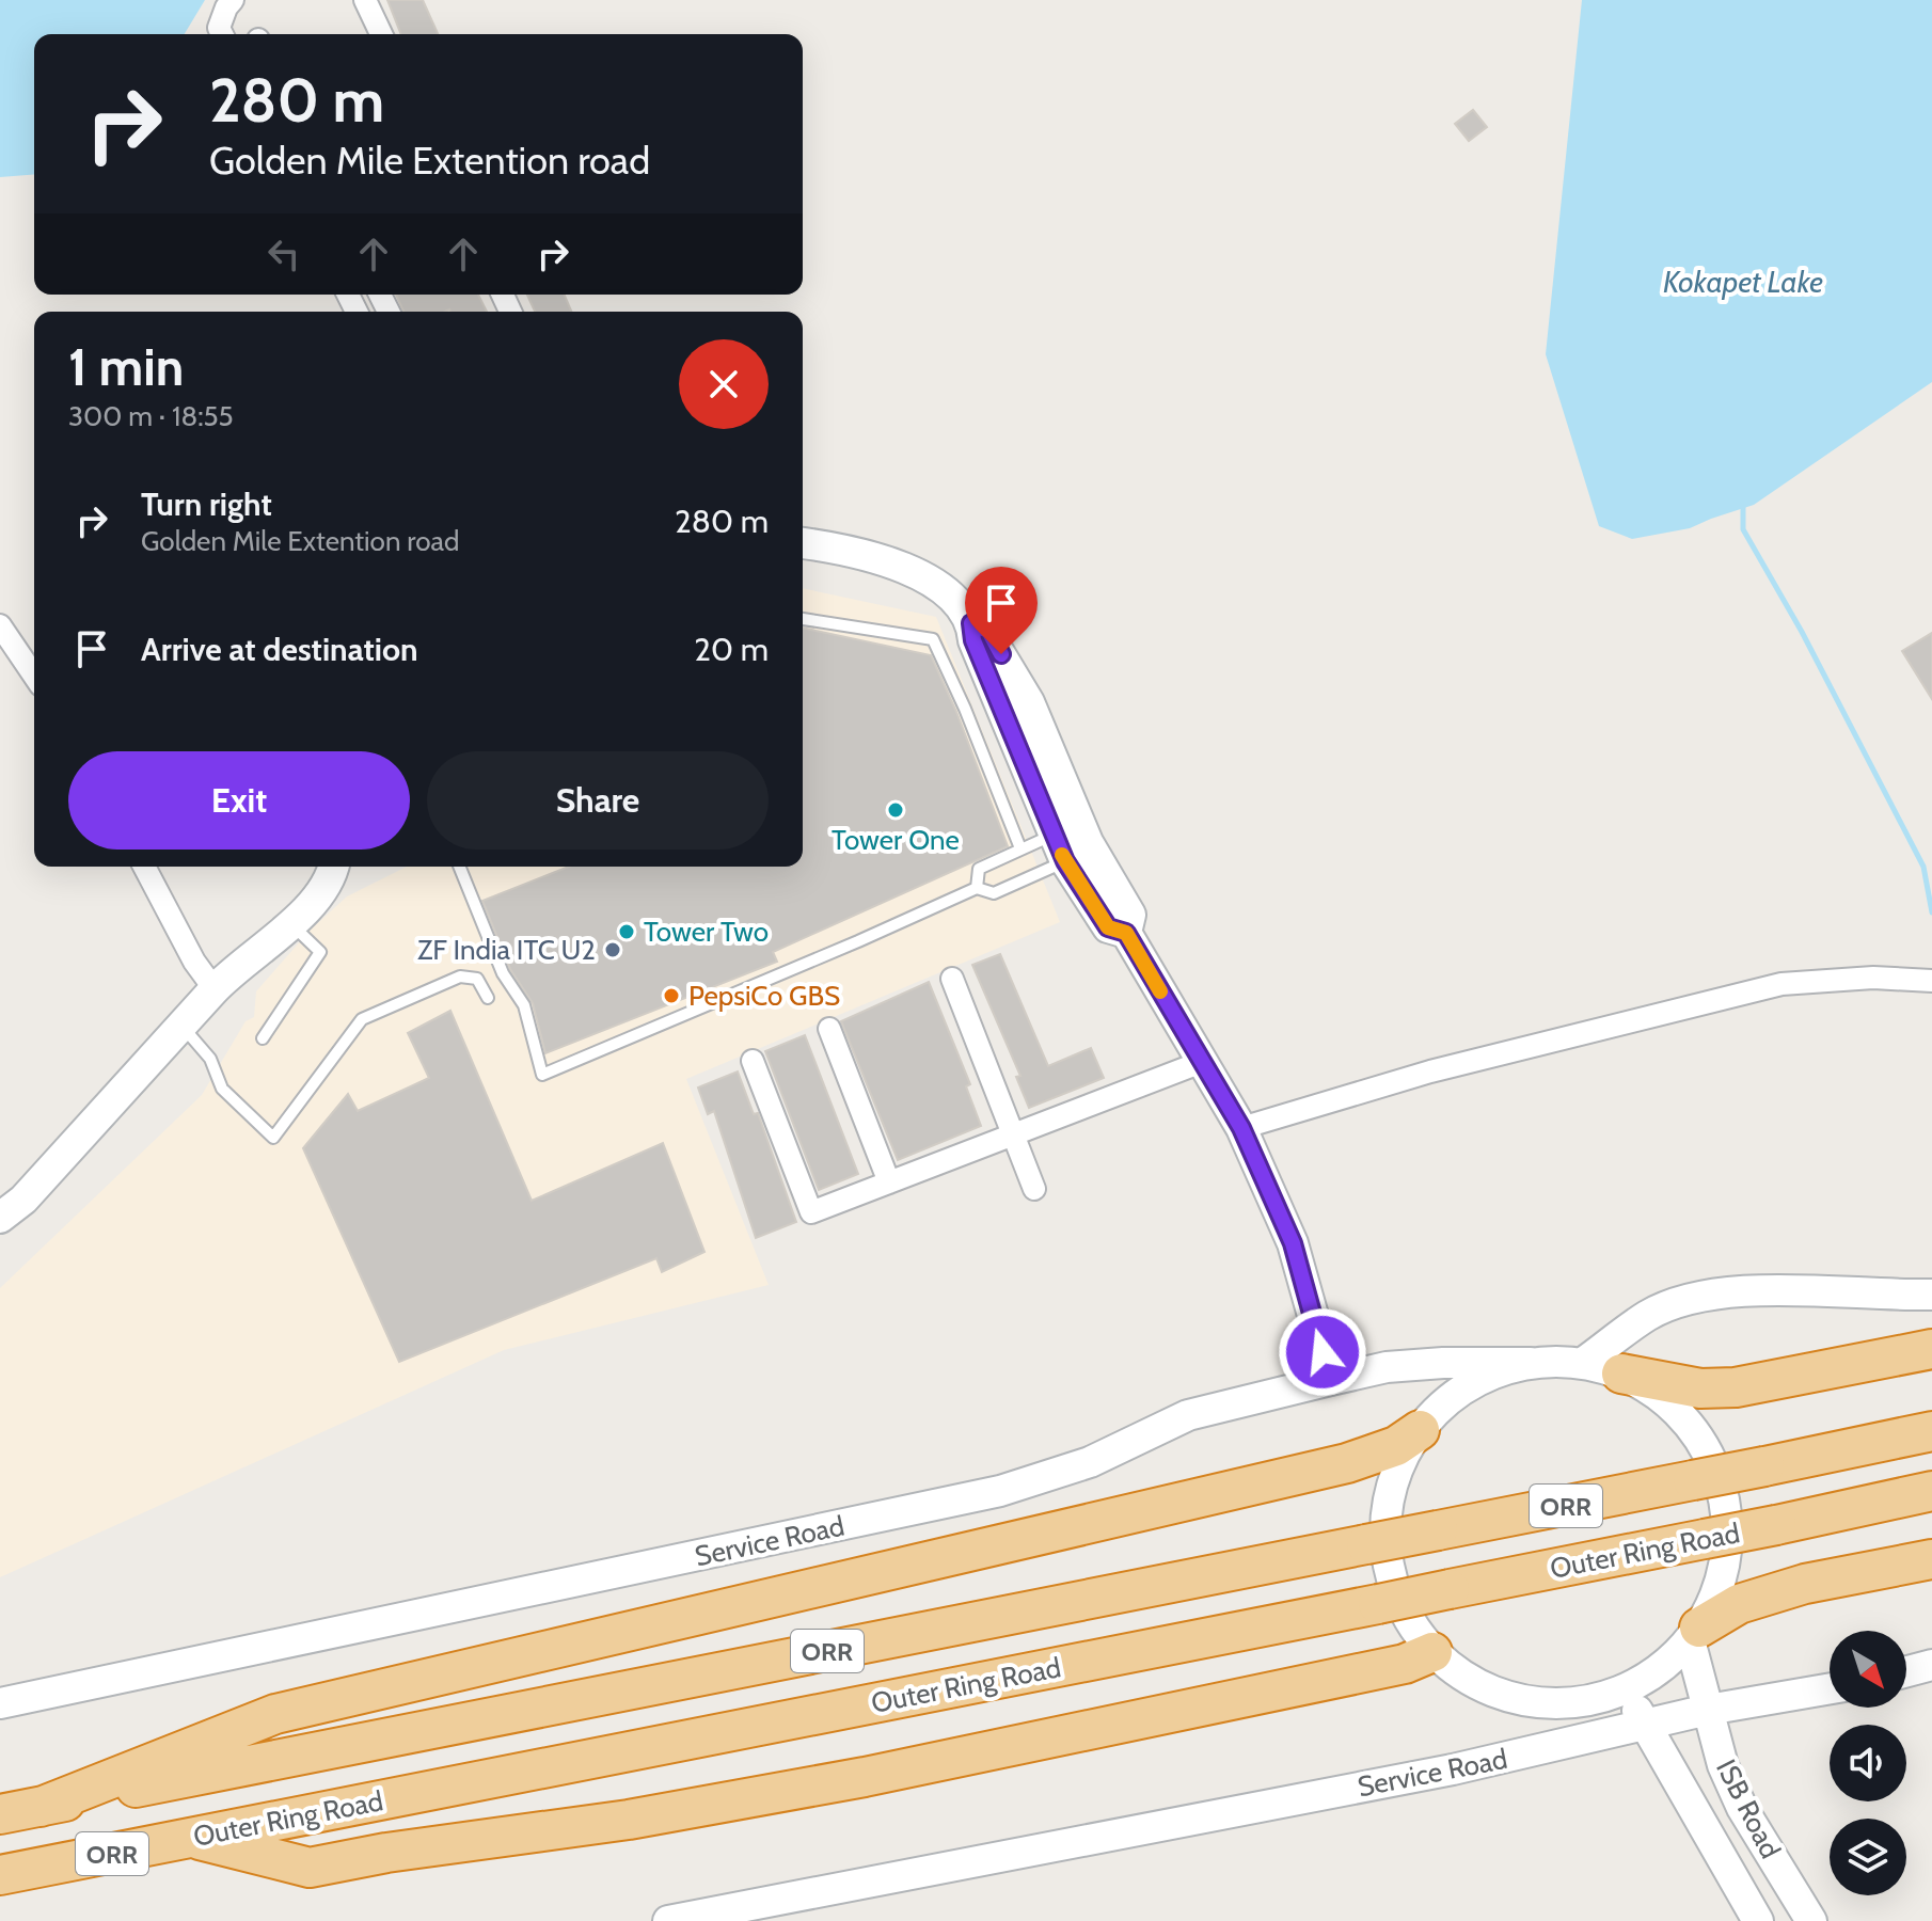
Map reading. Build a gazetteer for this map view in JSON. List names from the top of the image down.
{
  "streets": {
    "highway": ["ORR", "Outer Ring Road"],
    "main road": ["Service Road", "ISB Road"]
  },
  "crossings": [
    ["Service Road", "ISB Road"]
  ],
  "water": ["Kokapet Lake"],
  "places": [
    "Tower One",
    "Tower Two",
    "ZF India ITC U2",
    "PepsiCo GBS"
  ],
  "north": "bottom right",
  "page": {
    "turn": ["280 m", "Golden Mile Extention road"],
    "heading": ["1 min", "300 m · 18:55"],
    "list": [
      {
        "name": "Turn right",
        "note": "Golden Mile Extention road",
        "value": "280 m"
      },
      {
        "name": "Arrive at destination",
        "value": "20 m"
      }
    ],
    "buttons": ["Exit", "Share"]
  }
}
